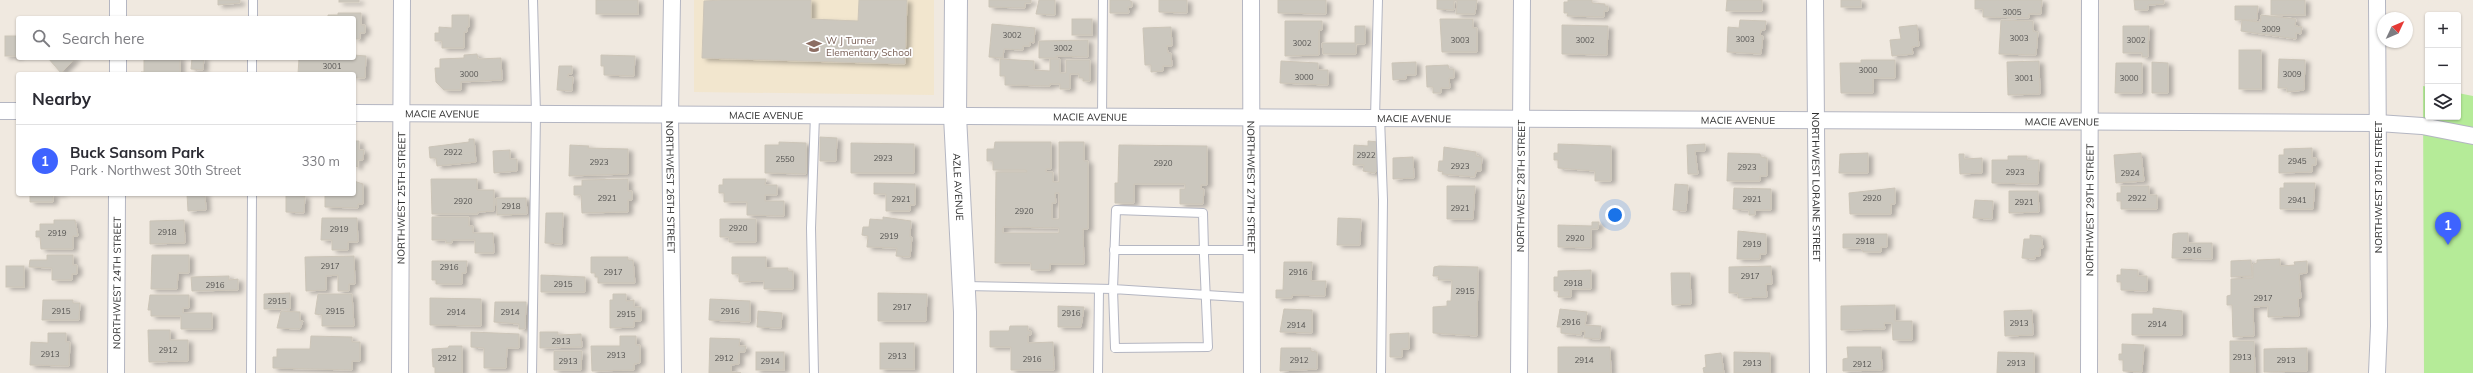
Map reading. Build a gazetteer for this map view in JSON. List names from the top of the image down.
{
  "streets": {
    "main road": ["AZLE AVENUE"],
    "street": [
      "MACIE AVENUE",
      "NORTHWEST 26TH STREET",
      "NORTHWEST 28TH STREET",
      "NORTHWEST 27TH STREET",
      "NORTHWEST LORAINE STREET",
      "NORTHWEST 30TH STREET",
      "NORTHWEST 25TH STREET",
      "NORTHWEST 29TH STREET",
      "NORTHWEST 24TH STREET"
    ]
  },
  "crossings": [
    ["MACIE AVENUE", "NORTHWEST 26TH STREET"],
    ["MACIE AVENUE", "NORTHWEST 28TH STREET"],
    ["MACIE AVENUE", "AZLE AVENUE"],
    ["MACIE AVENUE", "NORTHWEST 27TH STREET"],
    ["MACIE AVENUE", "NORTHWEST LORAINE STREET"],
    ["MACIE AVENUE", "NORTHWEST 30TH STREET"],
    ["MACIE AVENUE", "NORTHWEST 25TH STREET"],
    ["MACIE AVENUE", "NORTHWEST 29TH STREET"]
  ],
  "places": {
    "school or university": ["W J Turner Elementary School"]
  },
  "house_numbers": [
    "3005",
    "3009",
    "3002",
    "3003",
    "3003",
    "3003",
    "3002",
    "3002",
    "3002",
    "3002",
    "3001",
    "3000",
    "3000",
    "3009",
    "3000",
    "3001",
    "3000",
    "2922",
    "2922",
    "2923",
    "2550",
    "2945",
    "2923",
    "2920",
    "2923",
    "2923",
    "2923",
    "2924",
    "2921",
    "2920",
    "2922",
    "2921",
    "2921",
    "2941",
    "2920",
    "2921",
    "2918",
    "2921",
    "2920",
    "2920",
    "2919",
    "2918",
    "2919",
    "2919",
    "2920",
    "2918",
    "2919",
    "2916",
    "2917",
    "2916",
    "2917",
    "2916",
    "2917",
    "2918",
    "2915",
    "2916",
    "2915",
    "2917",
    "2915",
    "2917",
    "2915",
    "2915",
    "2916",
    "2914",
    "2914",
    "2916",
    "2915",
    "2916",
    "2913",
    "2914",
    "2914",
    "2913",
    "2912",
    "2913",
    "2913",
    "2913",
    "2913",
    "2912",
    "2912",
    "2916",
    "2912",
    "2914",
    "2913",
    "2913",
    "2914",
    "2913",
    "2913",
    "2912"
  ],
  "north": "top right",
  "page": {
    "map_buttons": ["+", "−"],
    "search": "Search here",
    "heading": "Nearby",
    "list": [
      {
        "mark": "1",
        "name": "Buck Sansom Park",
        "note": "Park · Northwest 30th Street",
        "value": "330 m"
      }
    ],
    "pins": "1"
  }
}
